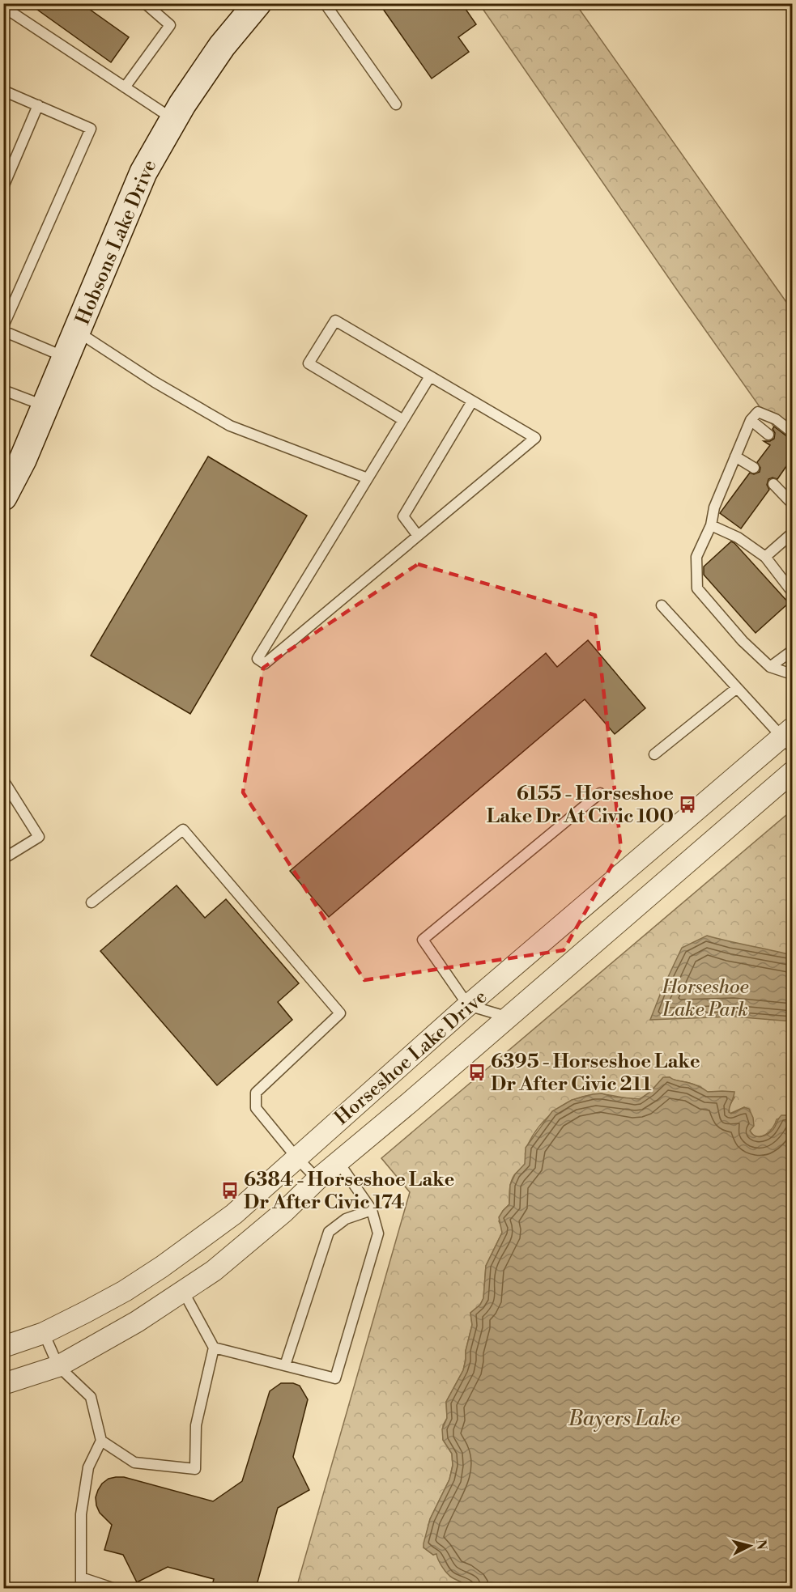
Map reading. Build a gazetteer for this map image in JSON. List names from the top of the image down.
{
  "streets": {
    "street": ["Hobsons Lake Drive", "Horseshoe Lake Drive"]
  },
  "water": ["Bayers Lake"],
  "parks": ["Horseshoe Lake Park"],
  "places": {
    "bus stop": ["6155 - Horseshoe Lake Dr At Civic 100", "6395 - Horseshoe Lake Dr After Civic 211", "6384 - Horseshoe Lake Dr After Civic 174"]
  },
  "north": "right"
}
